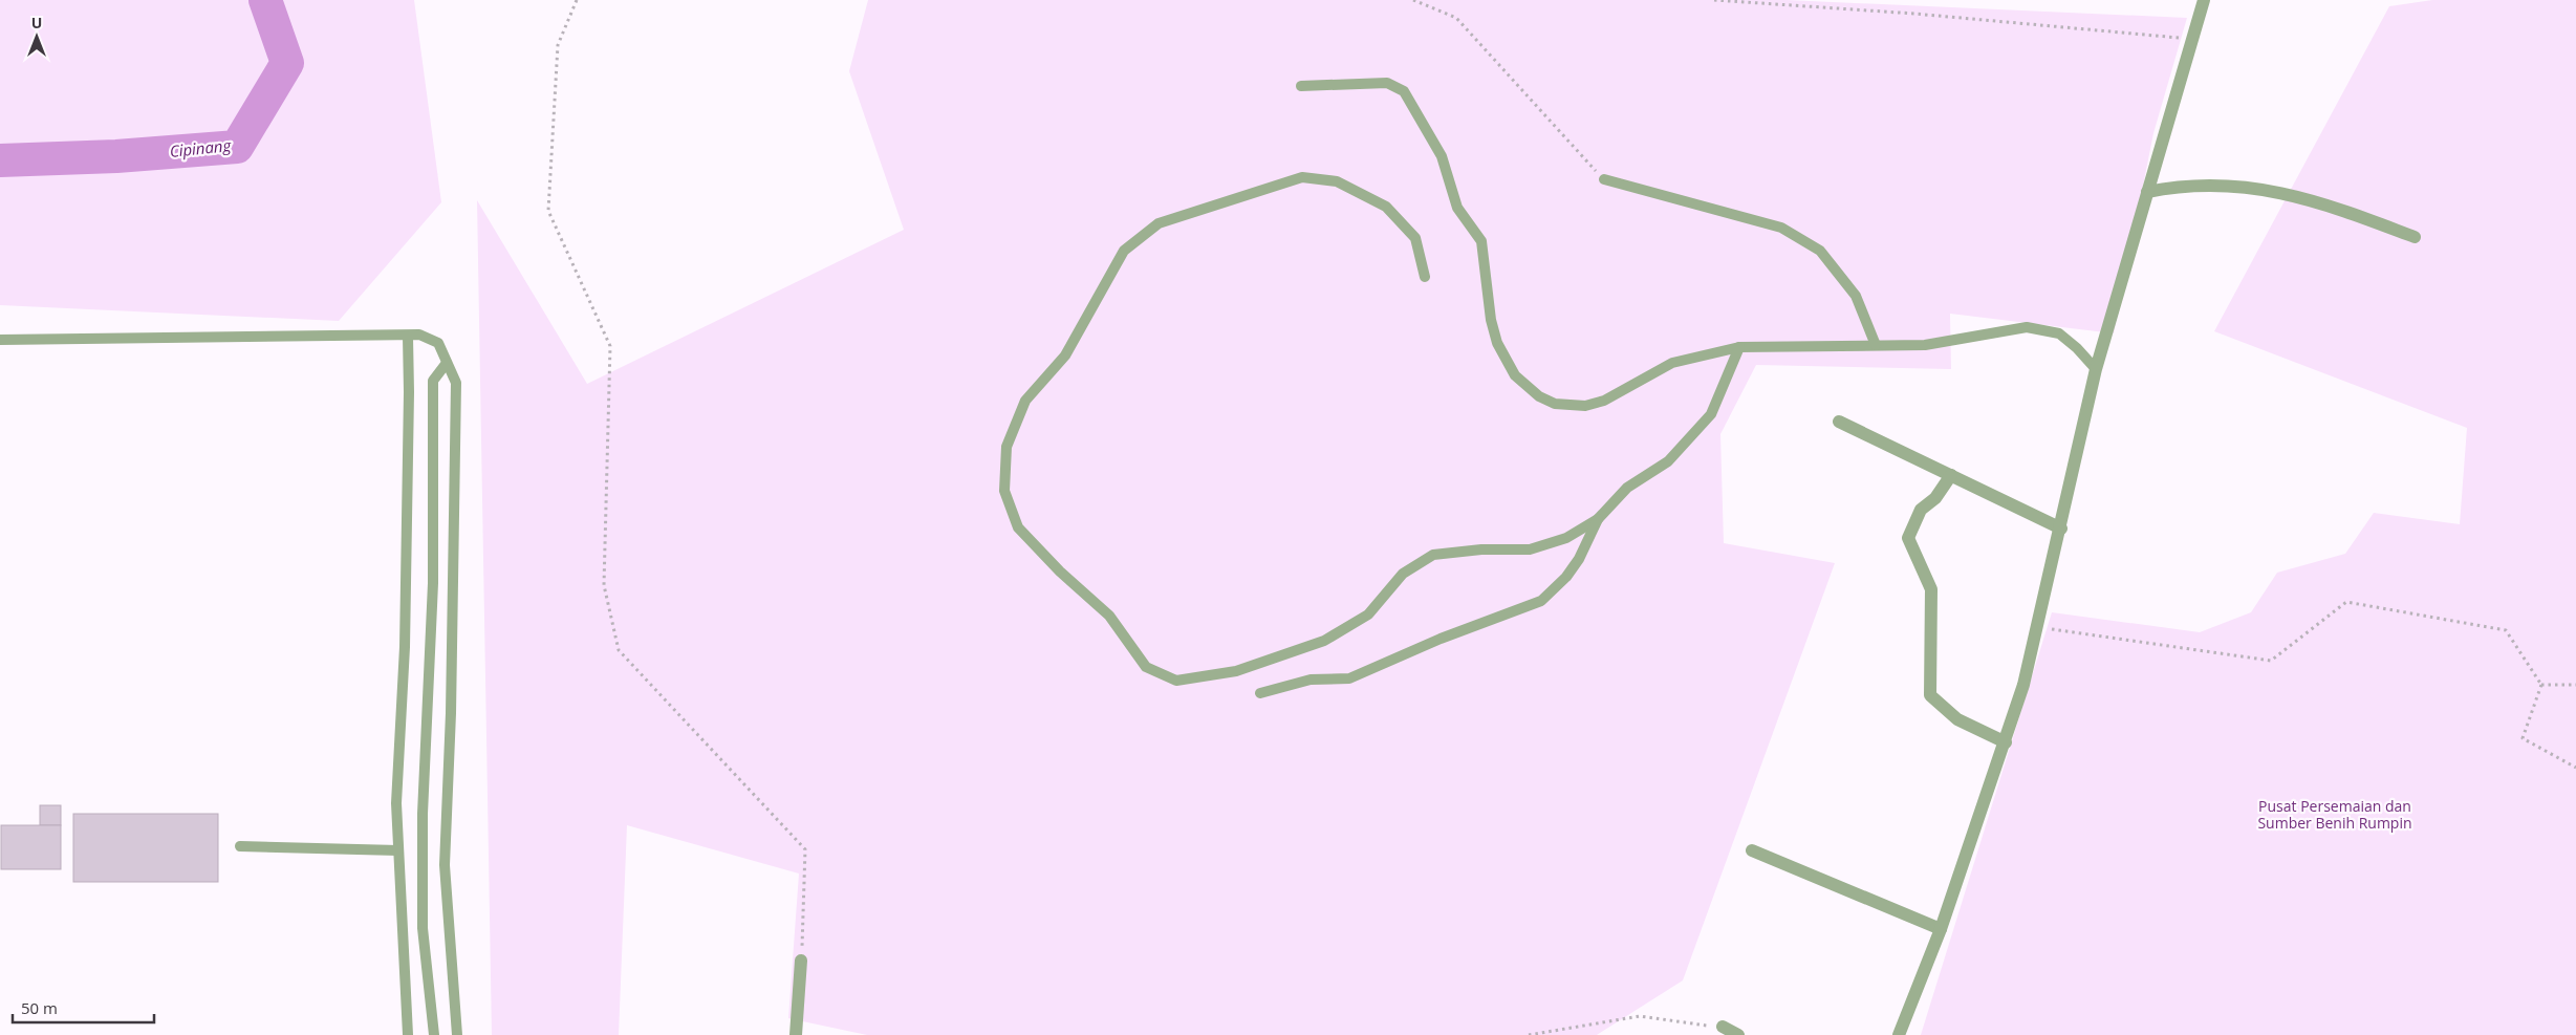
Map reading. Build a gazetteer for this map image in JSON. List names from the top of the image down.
{
  "water": ["Cipinang"],
  "parks": ["Pusat Persemaian dan Sumber Benih Rumpin"],
  "scale_bar": "50 m",
  "north": "top"
}
